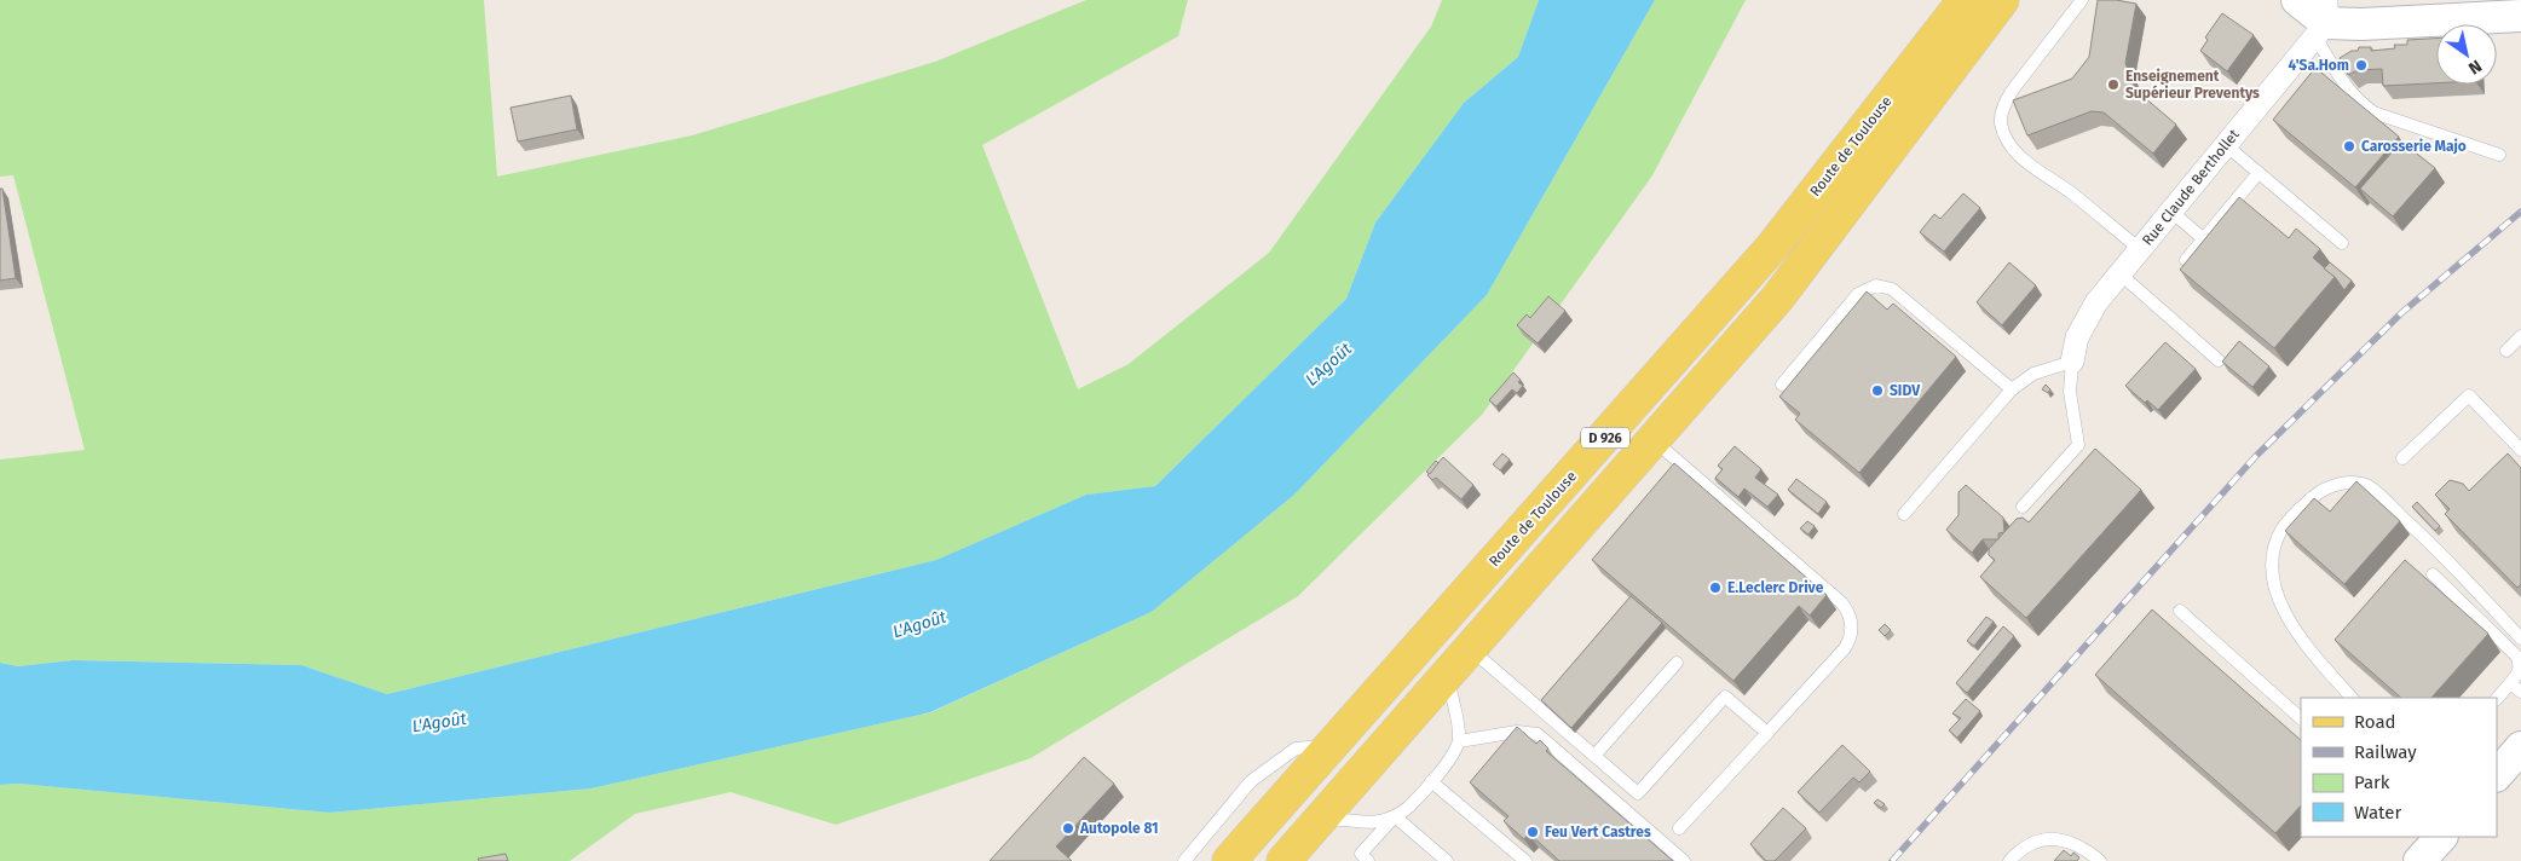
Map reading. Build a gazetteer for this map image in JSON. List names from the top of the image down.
{
  "streets": {
    "main road": ["Route de Toulouse", "D 926"],
    "street": ["Rue Claude Berthollet"]
  },
  "water": ["L'Agoût"],
  "places": [
    "4'Sa.Hom",
    "Enseignement Supérieur Preventys",
    "Carosserie Majo",
    "SIDV",
    "E.Leclerc Drive",
    "Autopole 81",
    "Feu Vert Castres"
  ],
  "legend": [
    "Road",
    "Railway",
    "Park",
    "Water"
  ],
  "north": "bottom right"
}
